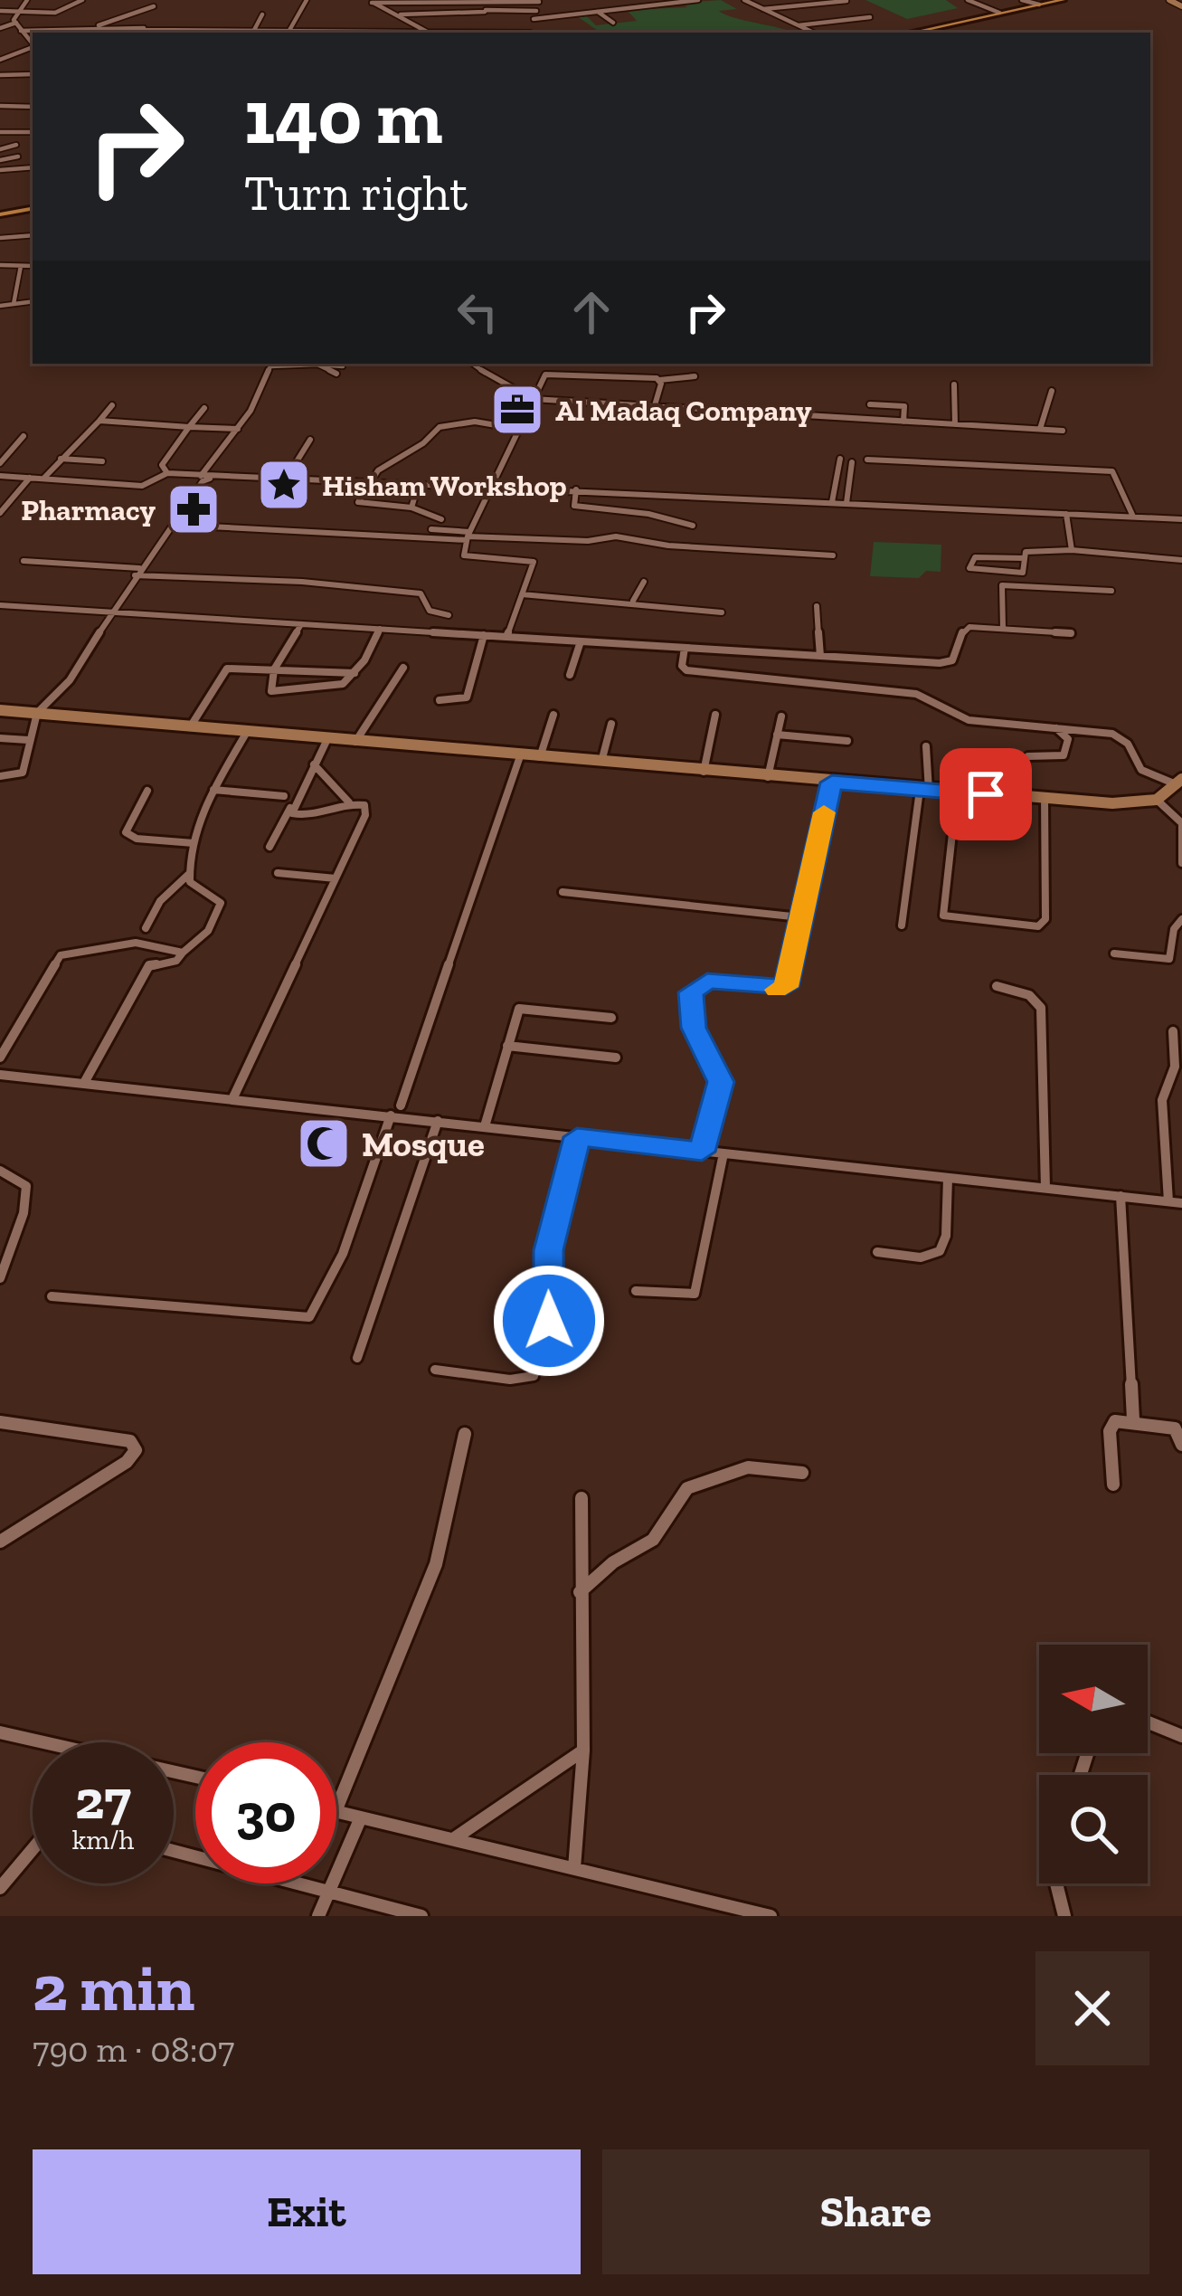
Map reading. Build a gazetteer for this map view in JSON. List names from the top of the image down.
{
  "places": {
    "office": ["Al Madaq Company"],
    "place": ["Hisham Workshop"],
    "pharmacy": ["Pharmacy"],
    "mosque": ["Mosque"]
  },
  "north": "left",
  "page": {
    "turn": ["140 m", "Turn right"],
    "speed": "27 km/h",
    "limit": "30",
    "heading": ["2 min", "790 m · 08:07"],
    "buttons": ["Exit", "Share"]
  }
}
